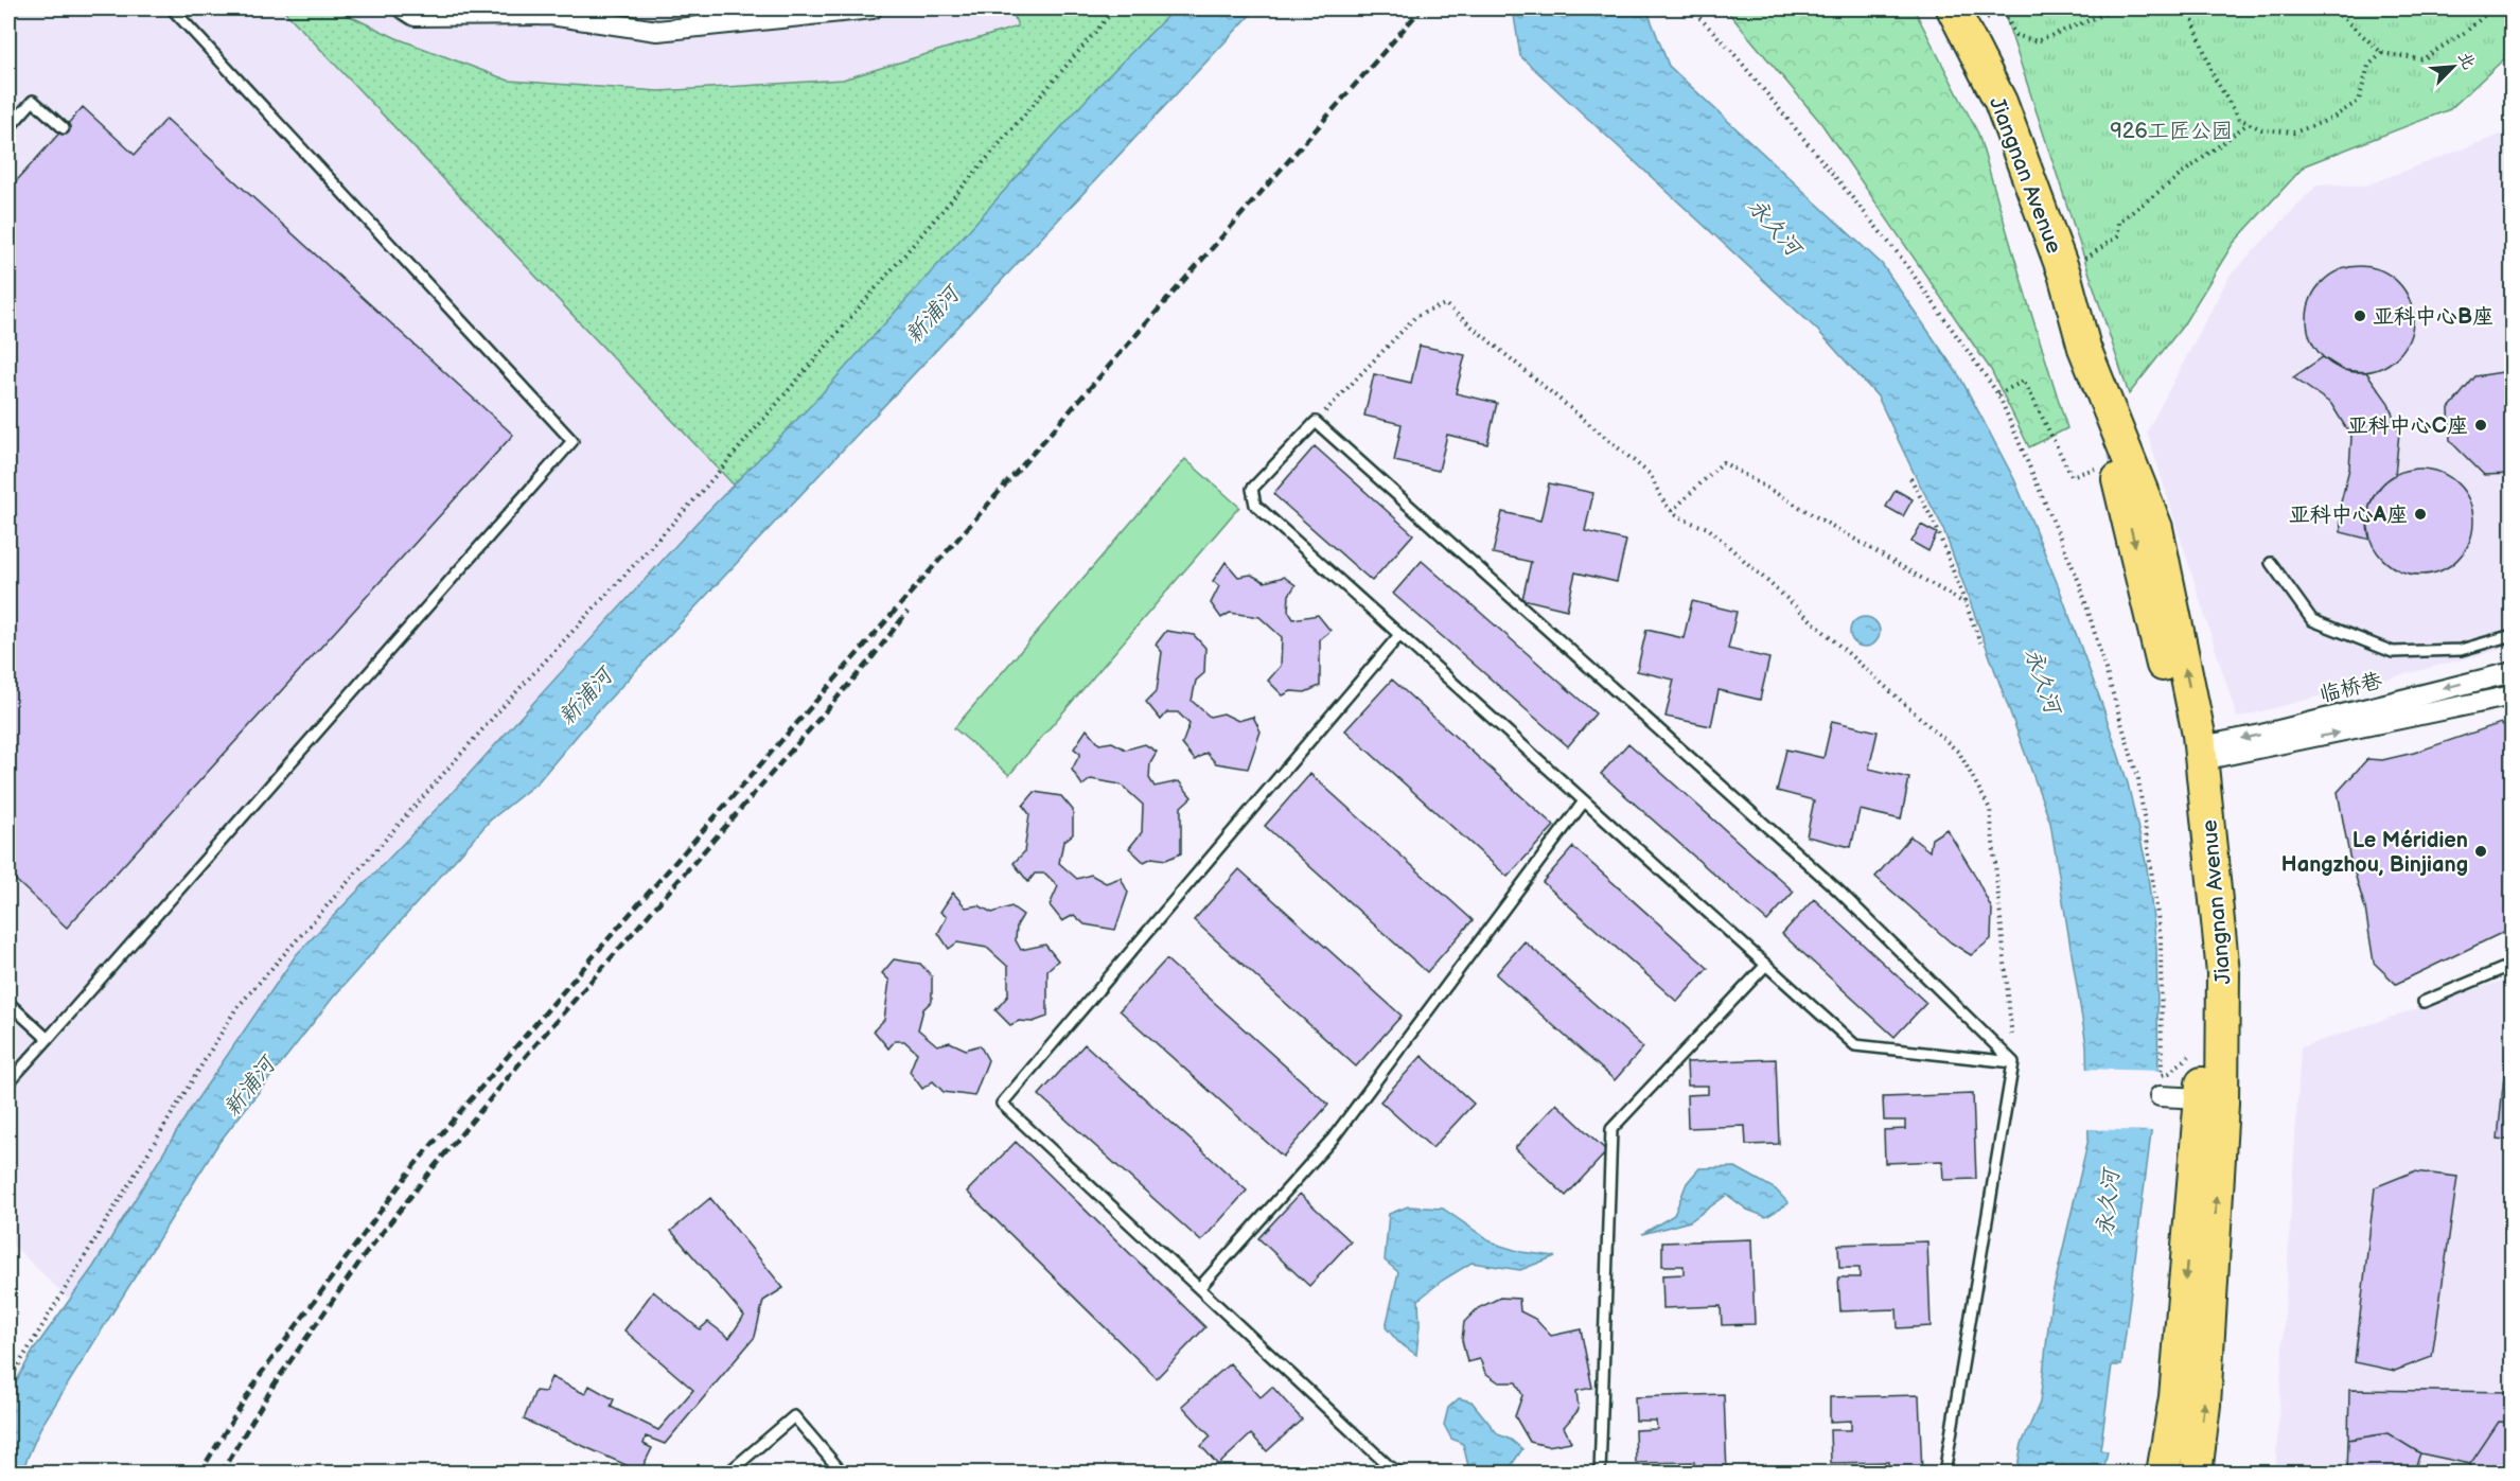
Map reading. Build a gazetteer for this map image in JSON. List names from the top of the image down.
{
  "streets": {
    "main road": ["Jiangnan Avenue"],
    "street": ["临桥巷"]
  },
  "crossings": [
    ["Jiangnan Avenue", "临桥巷"]
  ],
  "water": ["永久河", "新浦河"],
  "parks": ["926工匠公园"],
  "places": [
    "亚科中心B座",
    "亚科中心C座",
    "亚科中心A座",
    "Le Méridien Hangzhou, Binjiang"
  ],
  "north": "top right"
}
